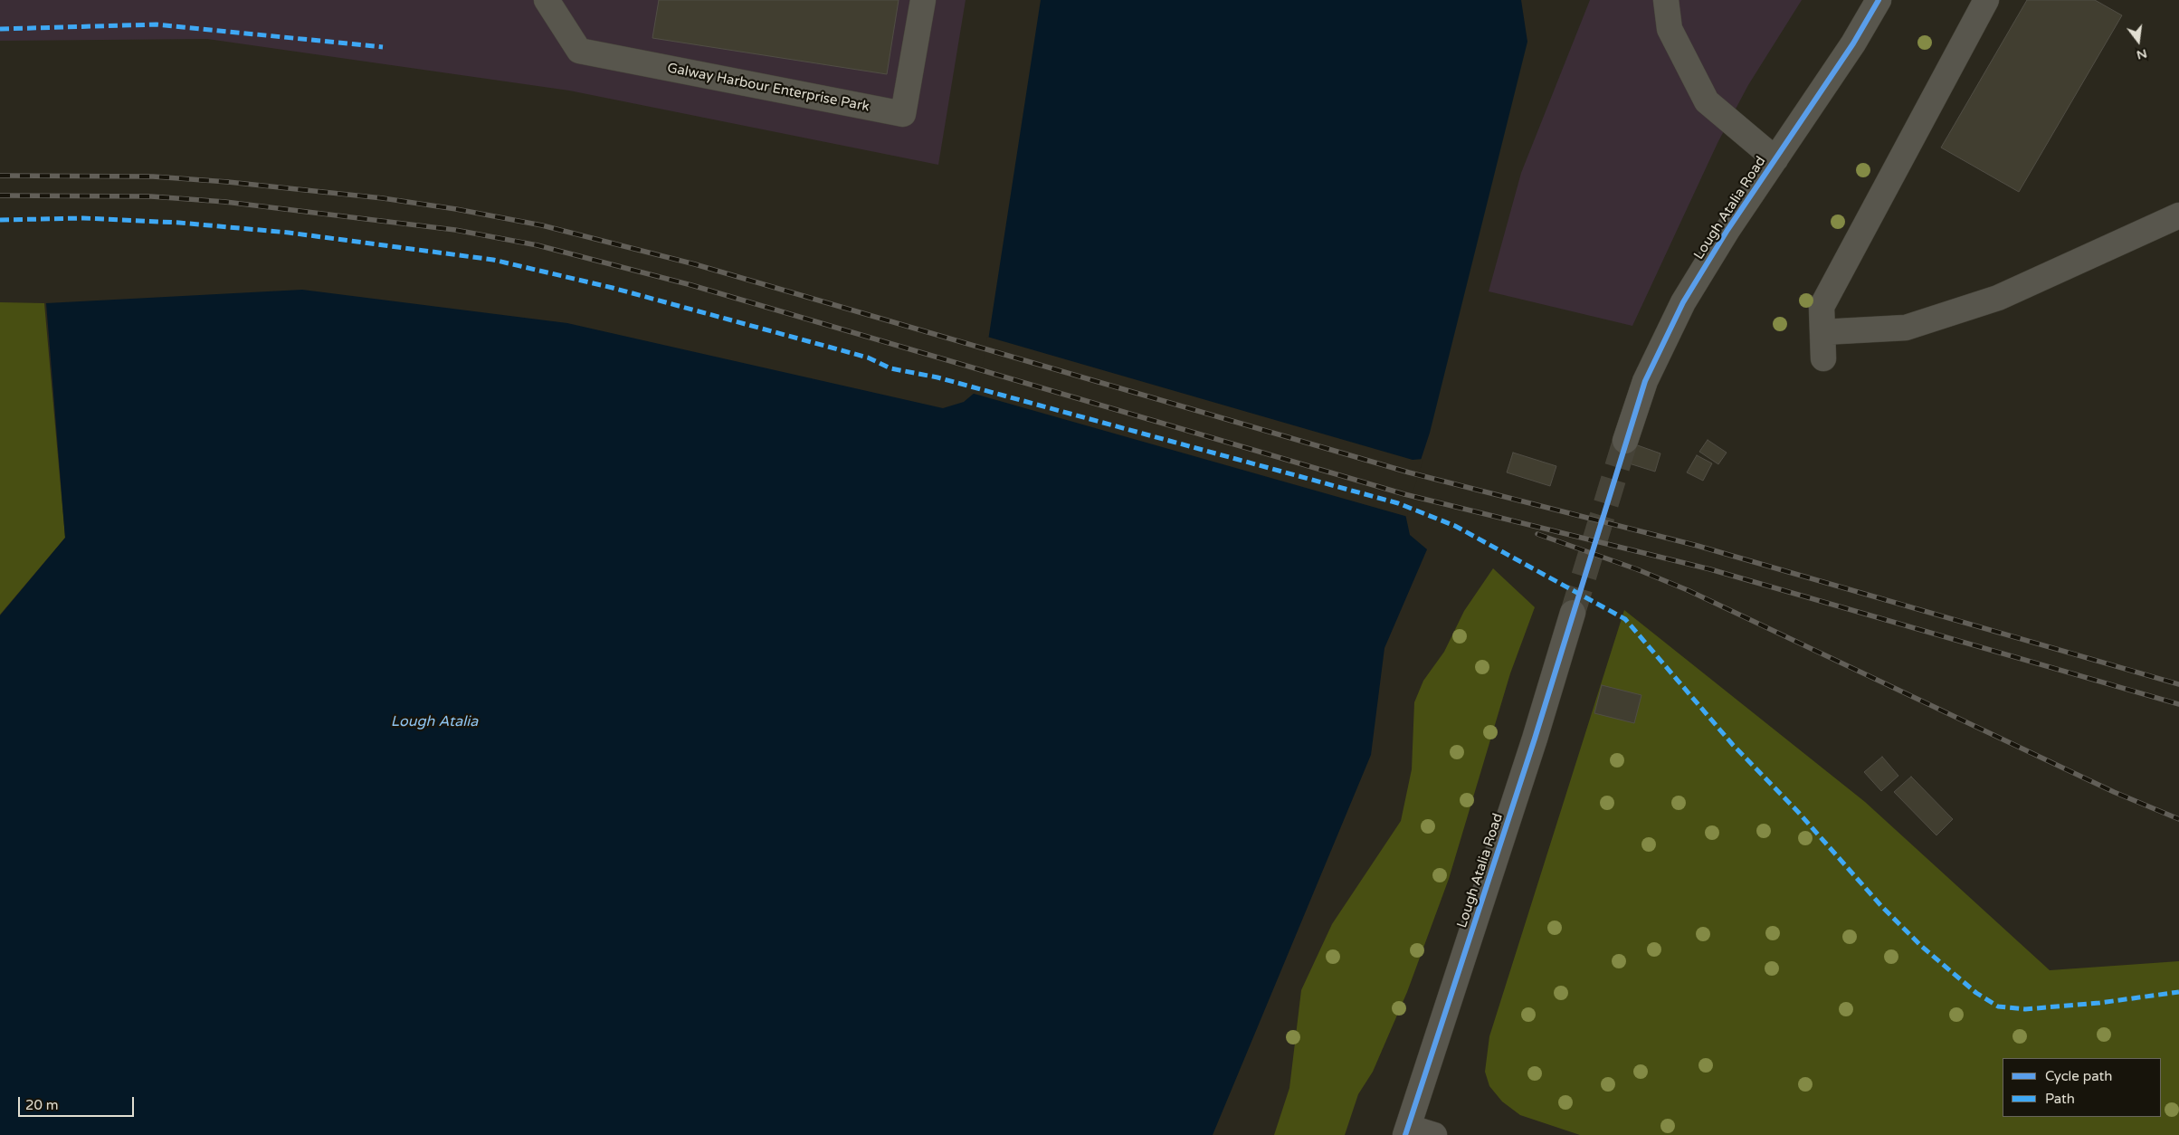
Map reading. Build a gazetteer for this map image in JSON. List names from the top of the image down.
{
  "streets": {
    "street": ["Galway Harbour Enterprise Park", "Lough Atalia Road"]
  },
  "water": ["Lough Atalia"],
  "legend": ["Cycle path", "Path"],
  "scale_bar": "20 m",
  "north": "bottom"
}
